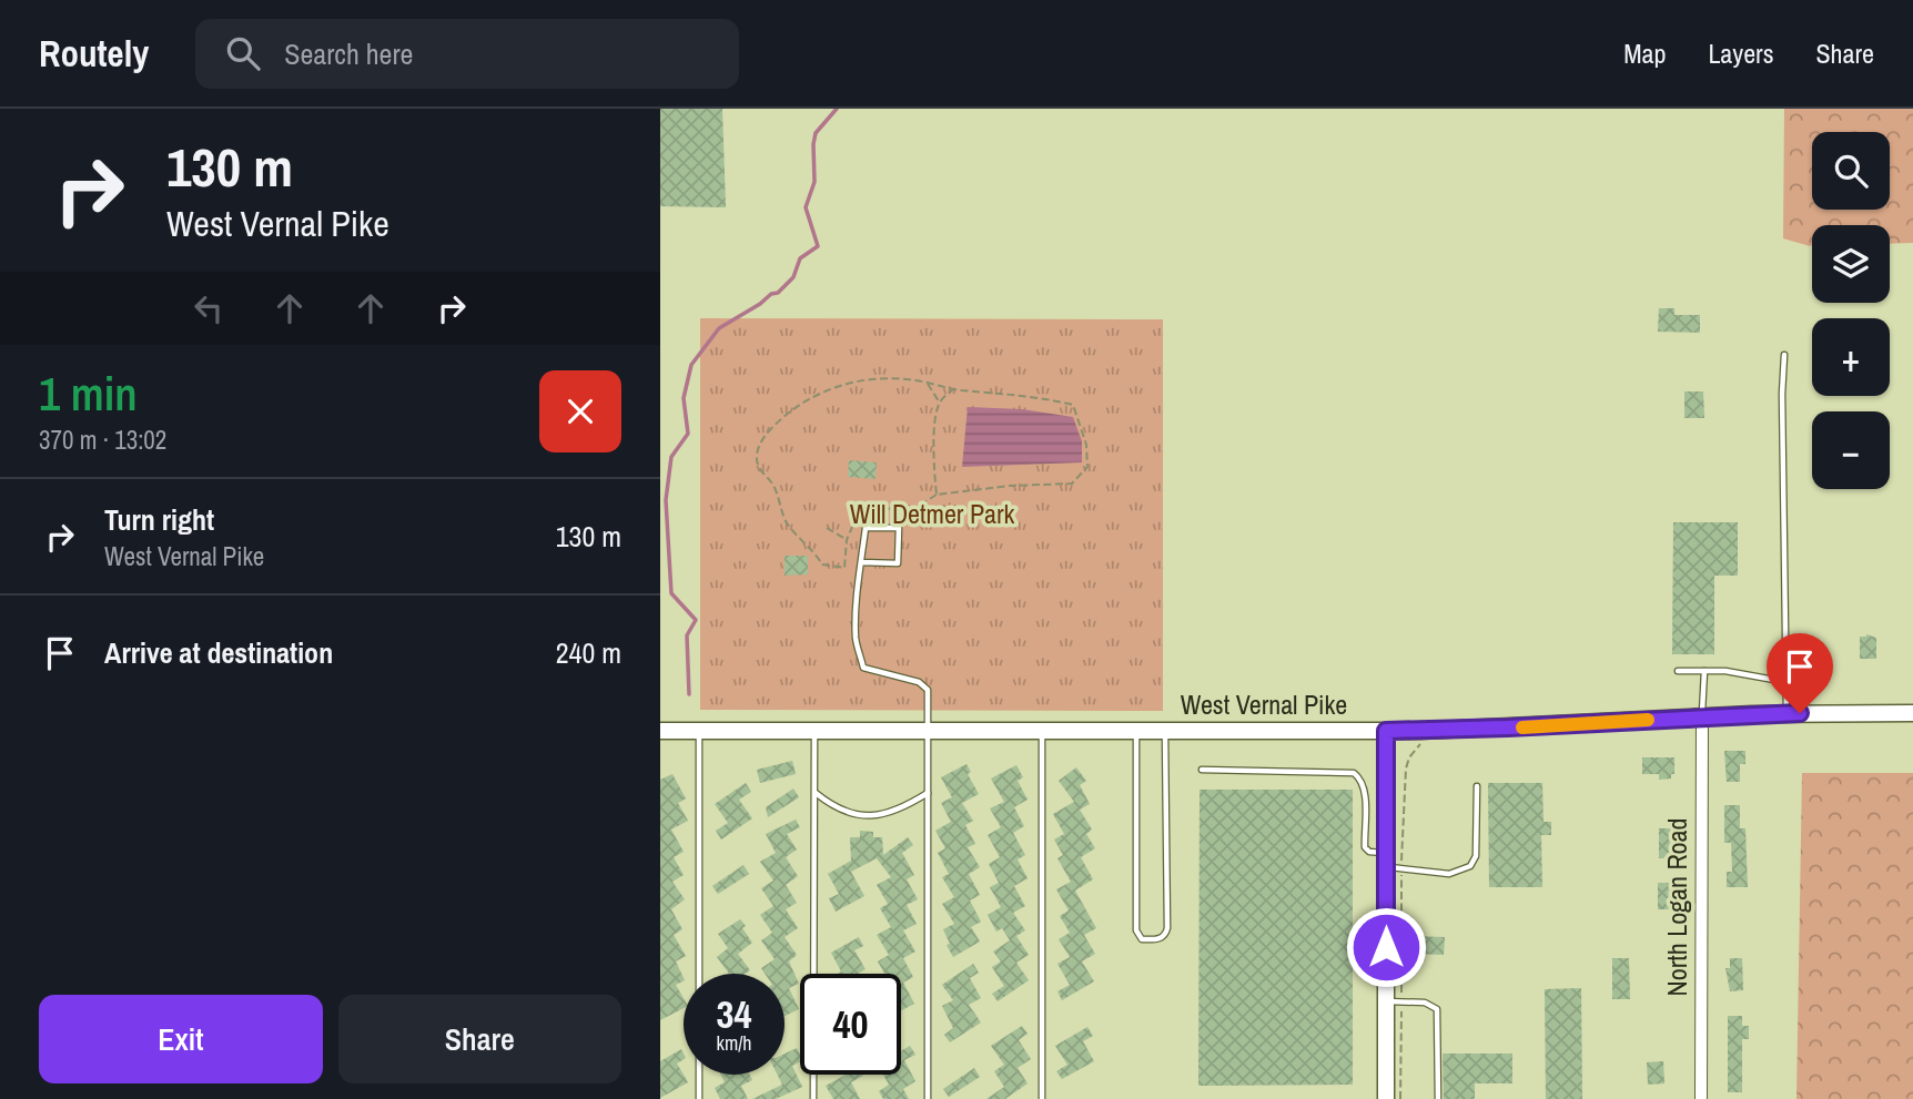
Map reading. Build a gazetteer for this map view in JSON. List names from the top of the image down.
{
  "streets": {
    "main road": ["West Vernal Pike"],
    "street": ["North Logan Road"]
  },
  "crossings": [
    ["West Vernal Pike", "North Logan Road"]
  ],
  "parks": ["Will Detmer Park"],
  "page": {
    "header": "Routely",
    "search": "Search here",
    "nav": ["Map", "Layers", "Share"],
    "turn": ["130 m", "West Vernal Pike"],
    "map_buttons": ["+", "−"],
    "heading": ["1 min", "370 m · 13:02"],
    "list": [
      {
        "name": "Turn right",
        "note": "West Vernal Pike",
        "value": "130 m"
      },
      {
        "name": "Arrive at destination",
        "value": "240 m"
      }
    ],
    "speed": "34 km/h",
    "limit": "40",
    "buttons": ["Exit", "Share"]
  }
}
